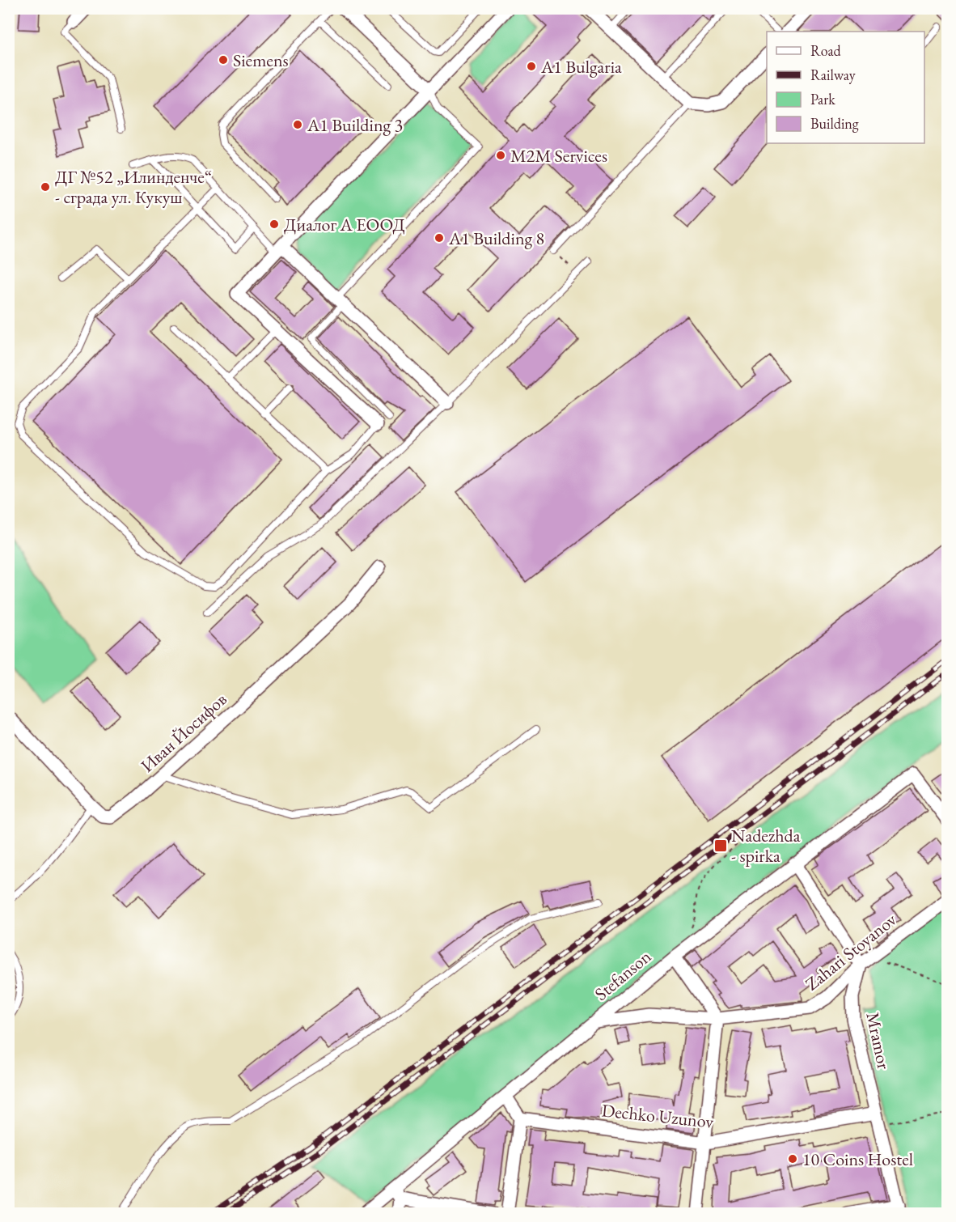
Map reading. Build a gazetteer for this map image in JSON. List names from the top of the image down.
{
  "streets": {
    "street": [
      "Иван Йосифов",
      "Zahari Stoyanov",
      "Stefanson",
      "Mramor",
      "Dechko Uzunov"
    ]
  },
  "crossings": [
    ["Zahari Stoyanov", "Stefanson"],
    ["Zahari Stoyanov", "Mramor"],
    ["Mramor", "Dechko Uzunov"]
  ],
  "places": {
    "other": [
      "Siemens",
      "A1 Bulgaria",
      "A1 Building 3",
      "M2M Services",
      "ДГ №52 „Илинденче“ - сграда ул. Кукуш",
      "Диалог А ЕООД",
      "A1 Building 8",
      "10 Coins Hostel"
    ],
    "transit": ["Nadezhda - spirka"]
  },
  "legend": [
    "Road",
    "Railway",
    "Park",
    "Building"
  ]
}
